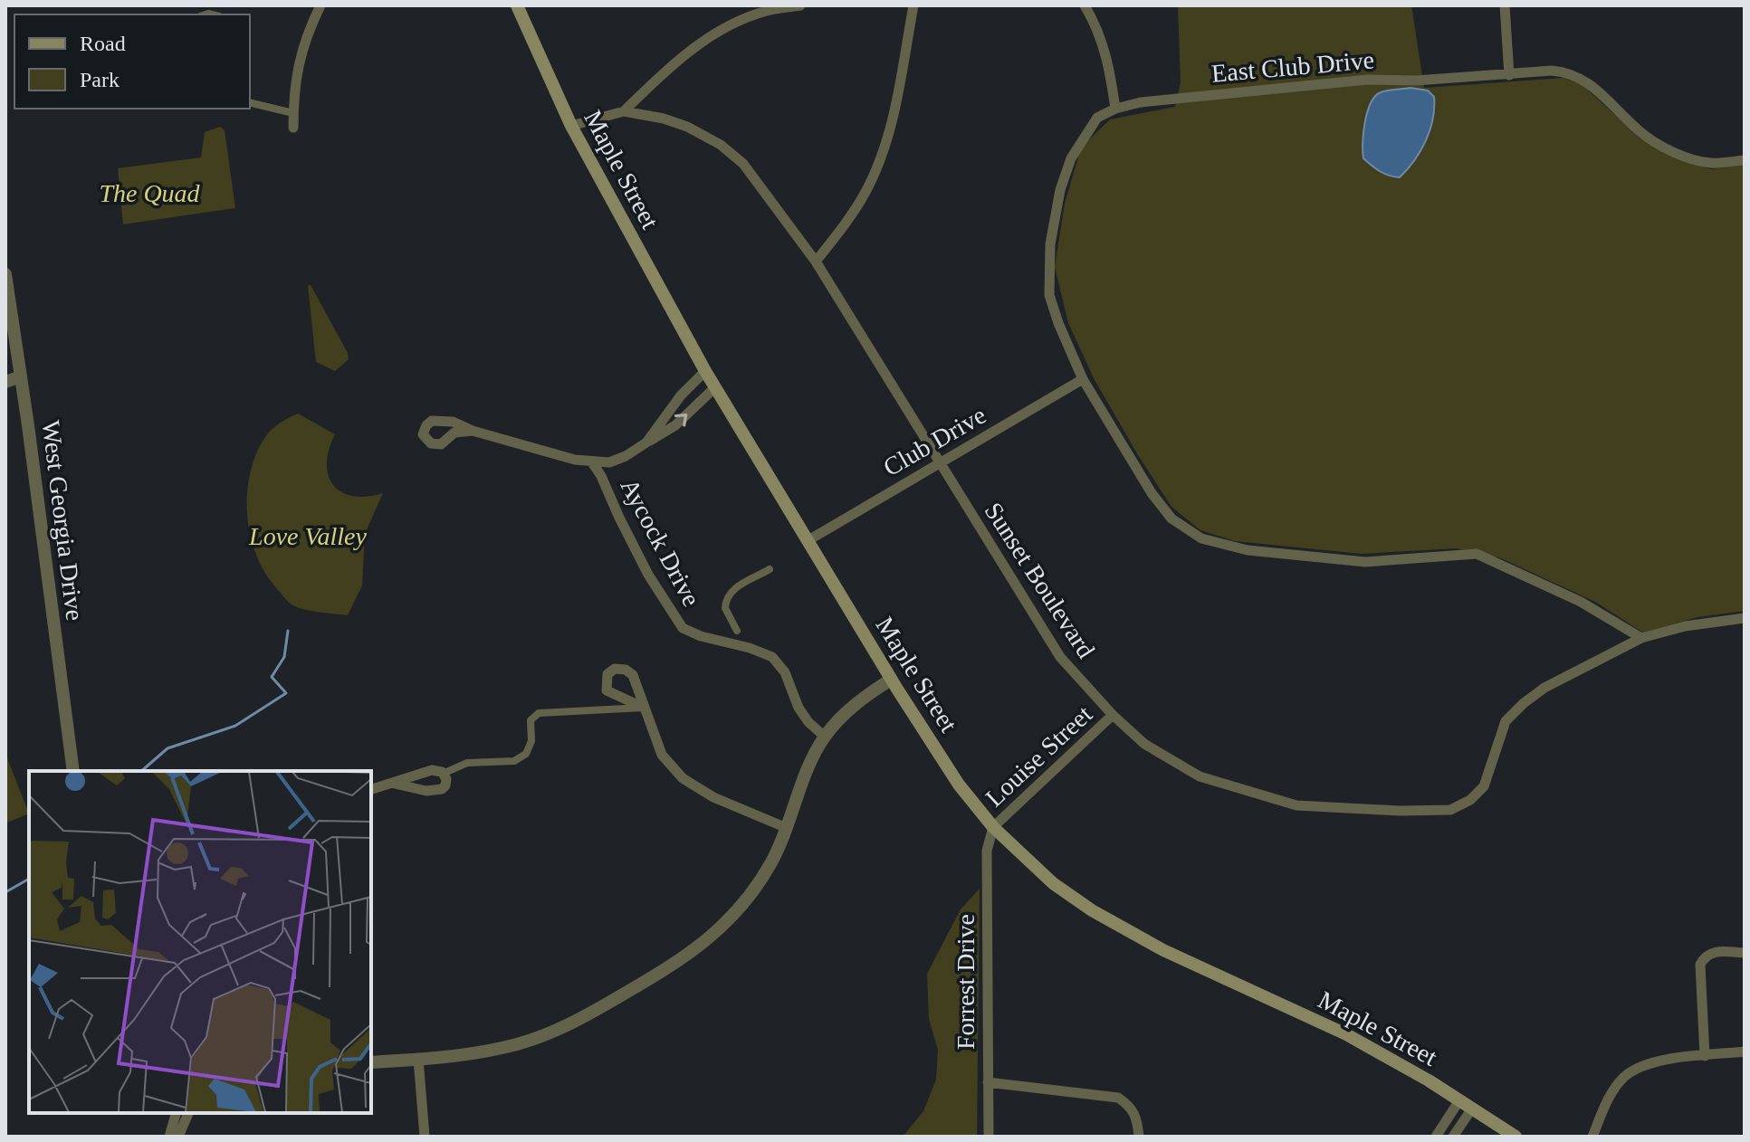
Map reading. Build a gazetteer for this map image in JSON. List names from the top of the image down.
{
  "streets": {
    "main road": ["Maple Street"],
    "street": [
      "East Club Drive",
      "Club Drive",
      "West Georgia Drive",
      "Aycock Drive",
      "Sunset Boulevard",
      "Louise Street",
      "Forrest Drive"
    ]
  },
  "crossings": [
    ["East Club Drive", "Club Drive"],
    ["East Club Drive", "Sunset Boulevard"],
    ["Maple Street", "Club Drive"],
    ["Maple Street", "Sunset Boulevard"],
    ["Maple Street", "Louise Street"],
    ["Maple Street", "Forrest Drive"],
    ["Club Drive", "Sunset Boulevard"],
    ["Sunset Boulevard", "Louise Street"],
    ["Louise Street", "Forrest Drive"]
  ],
  "parks": ["The Quad", "Love Valley"],
  "legend": ["Road", "Park"]
}
